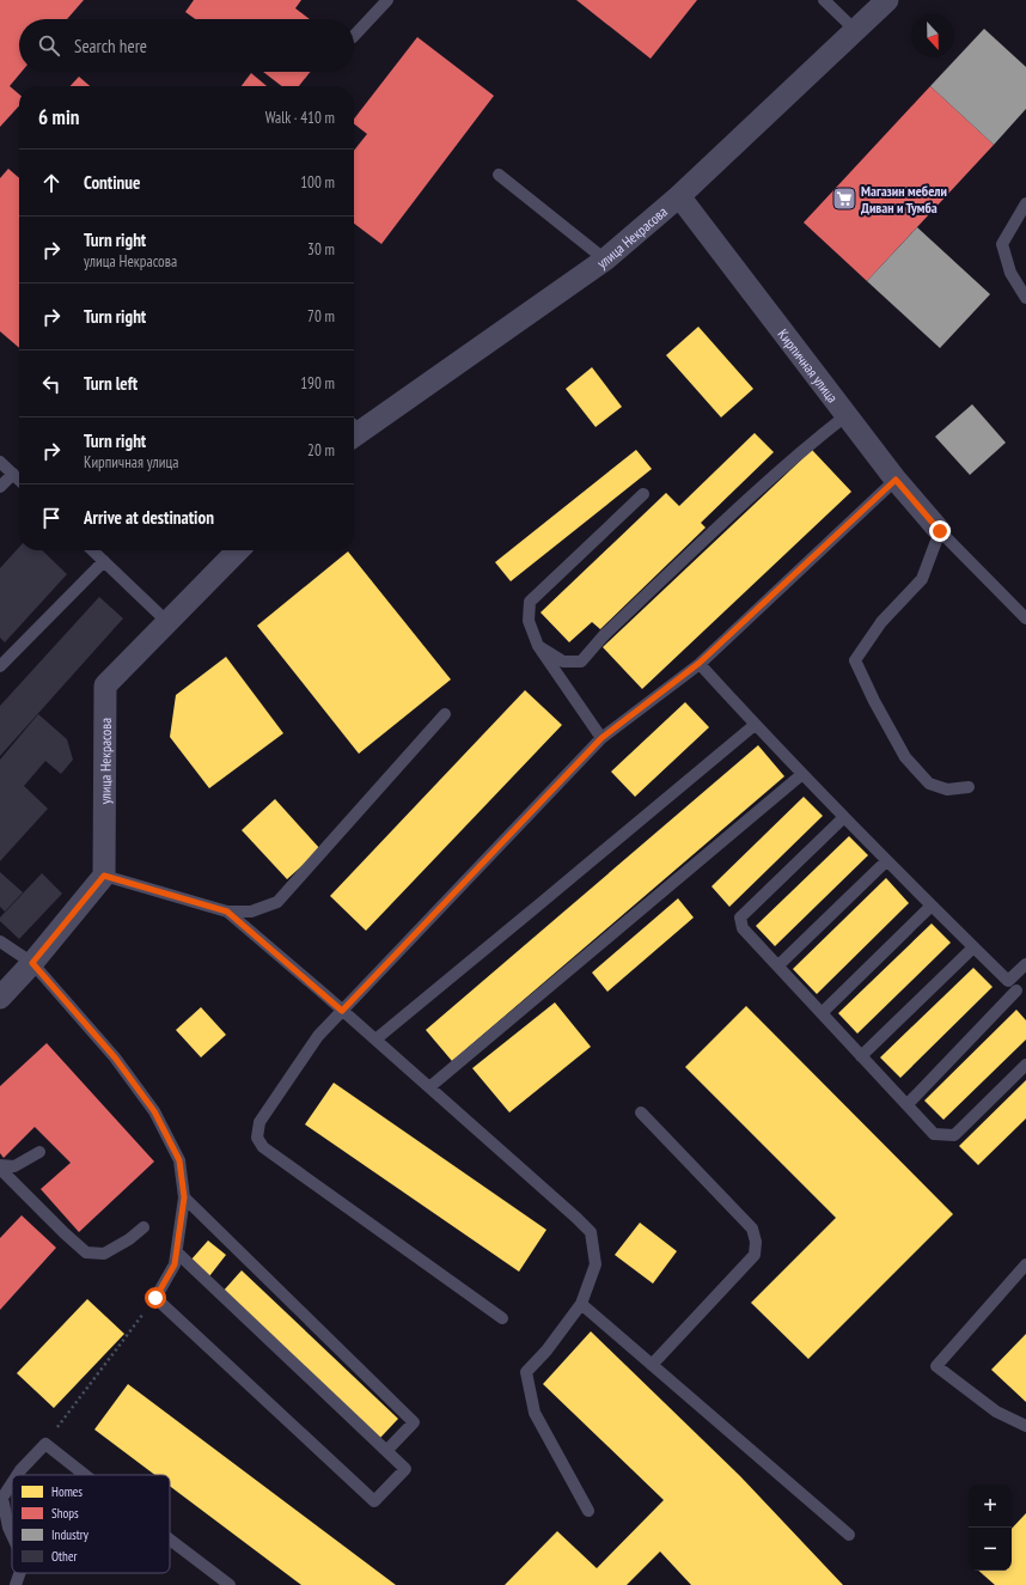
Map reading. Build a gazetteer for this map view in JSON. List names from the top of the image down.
{
  "streets": {
    "street": ["улица Некрасова", "Кирпичная улица"]
  },
  "crossings": [
    ["улица Некрасова", "Кирпичная улица"]
  ],
  "places": {
    "supermarket": ["Магазин мебели Диван и Тумба"]
  },
  "legend": [
    "Homes",
    "Shops",
    "Industry",
    "Other"
  ],
  "north": "bottom",
  "page": {
    "search": "Search here",
    "heading": ["6 min", "Walk · 410 m"],
    "list": [
      ["Continue", "100 m"],
      ["Turn right", "улица Некрасова", "30 m"],
      ["Turn right", "70 m"],
      ["Turn left", "190 m"],
      ["Turn right", "Кирпичная улица", "20 m"],
      "Arrive at destination"
    ],
    "map_buttons": ["+", "−"]
  }
}
